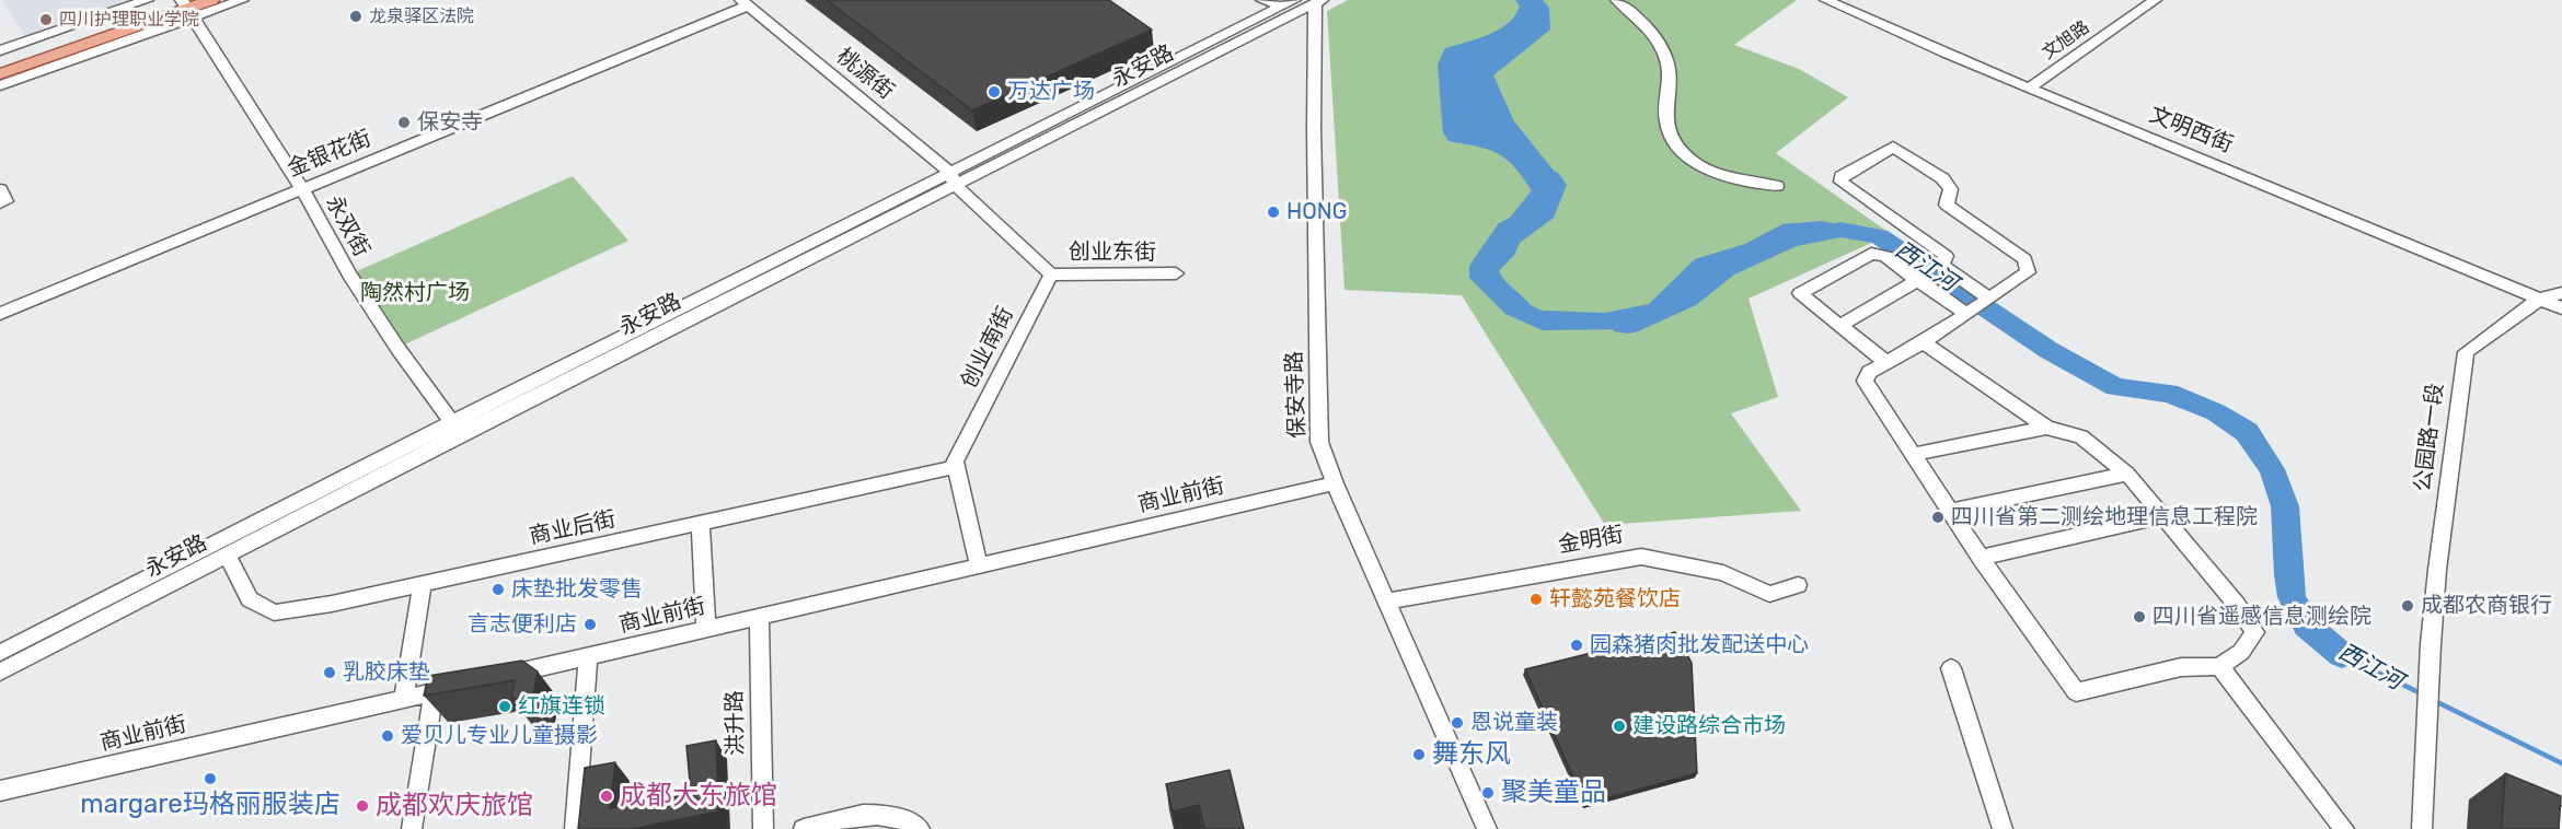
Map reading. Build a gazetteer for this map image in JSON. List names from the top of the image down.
{
  "streets": {
    "street": [
      "文旭路",
      "永安路",
      "桃源街",
      "文明西街",
      "金银花街",
      "永双街",
      "创业东街",
      "创业南街",
      "保安寺路",
      "公园路一段",
      "商业前街",
      "商业后街",
      "金明街",
      "洪升路"
    ]
  },
  "crossings": [
    ["文旭路", "文明西街"],
    ["永安路", "桃源街"],
    ["永安路", "永双街"],
    ["永安路", "保安寺路"],
    ["永安路", "商业后街"],
    ["桃源街", "金银花街"],
    ["文明西街", "公园路一段"],
    ["金银花街", "永双街"],
    ["创业东街", "创业南街"],
    ["创业南街", "商业后街"],
    ["保安寺路", "商业前街"],
    ["保安寺路", "金明街"],
    ["商业前街", "洪升路"]
  ],
  "water": ["西江河"],
  "parks": ["陶然村广场"],
  "places": [
    "龙泉驿区法院",
    "四川护理职业学院",
    "万达广场",
    "保安寺",
    "HONG",
    "四川省第二测绘地理信息工程院",
    "床垫批发零售",
    "轩懿苑餐饮店",
    "成都农商银行",
    "四川省遥感信息测绘院",
    "言志便利店",
    "园森猪肉批发配送中心",
    "乳胶床垫",
    "红旗连锁",
    "恩说童装",
    "建设路综合市场",
    "爱贝儿专业儿童摄影",
    "舞东风",
    "margare玛格丽服装店",
    "聚美童品",
    "成都大东旅馆",
    "成都欢庆旅馆"
  ]
}
